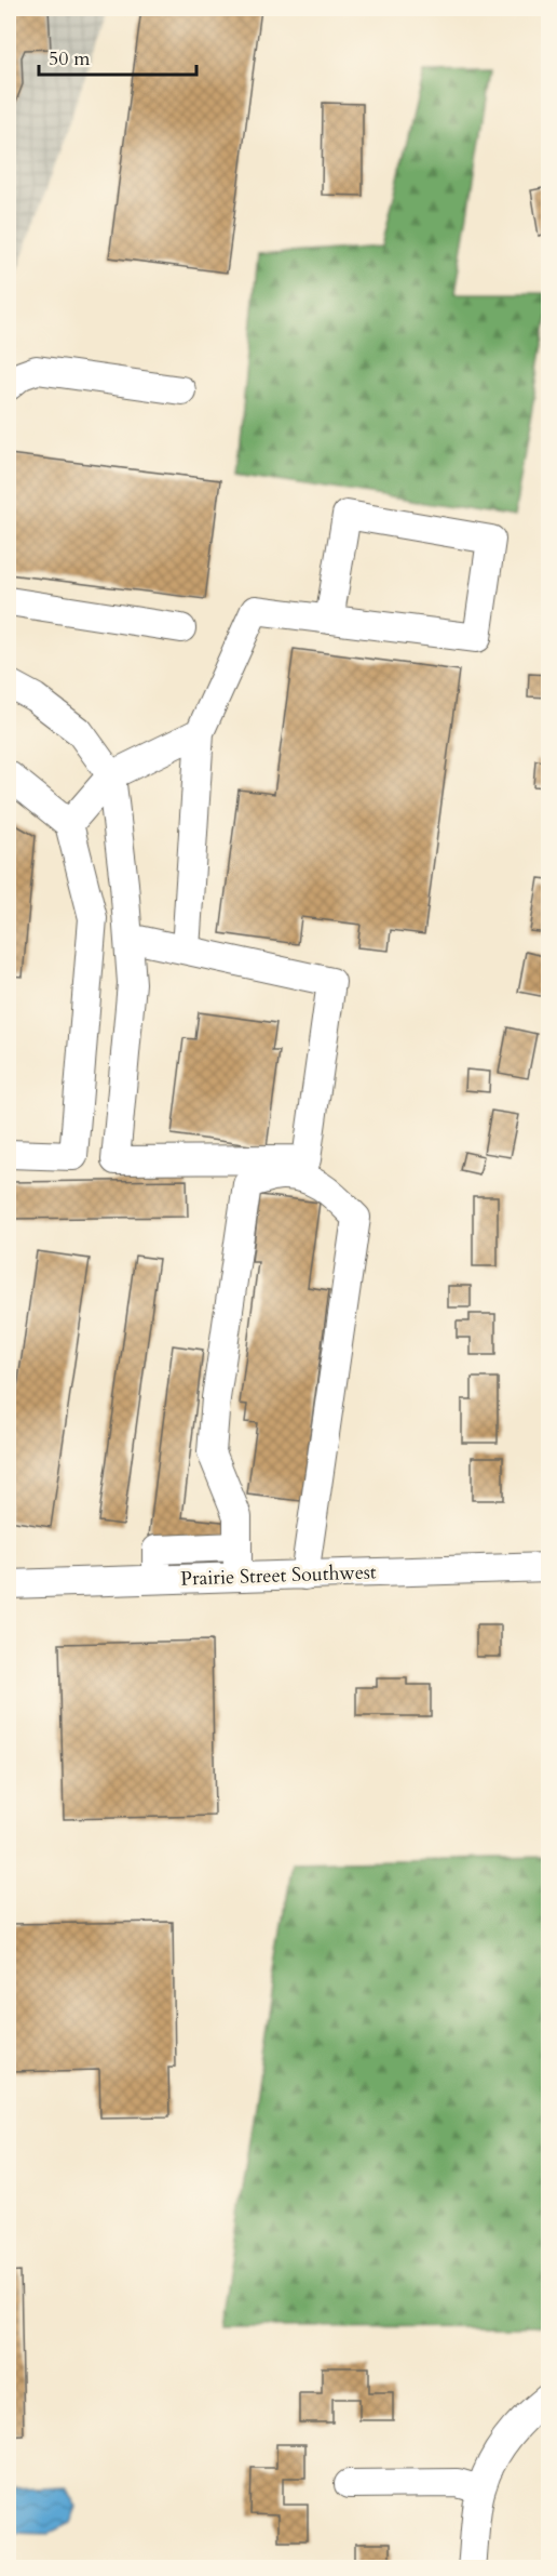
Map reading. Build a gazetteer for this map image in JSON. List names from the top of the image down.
{
  "streets": {
    "street": ["Prairie Street Southwest"]
  },
  "scale_bar": "50 m"
}
